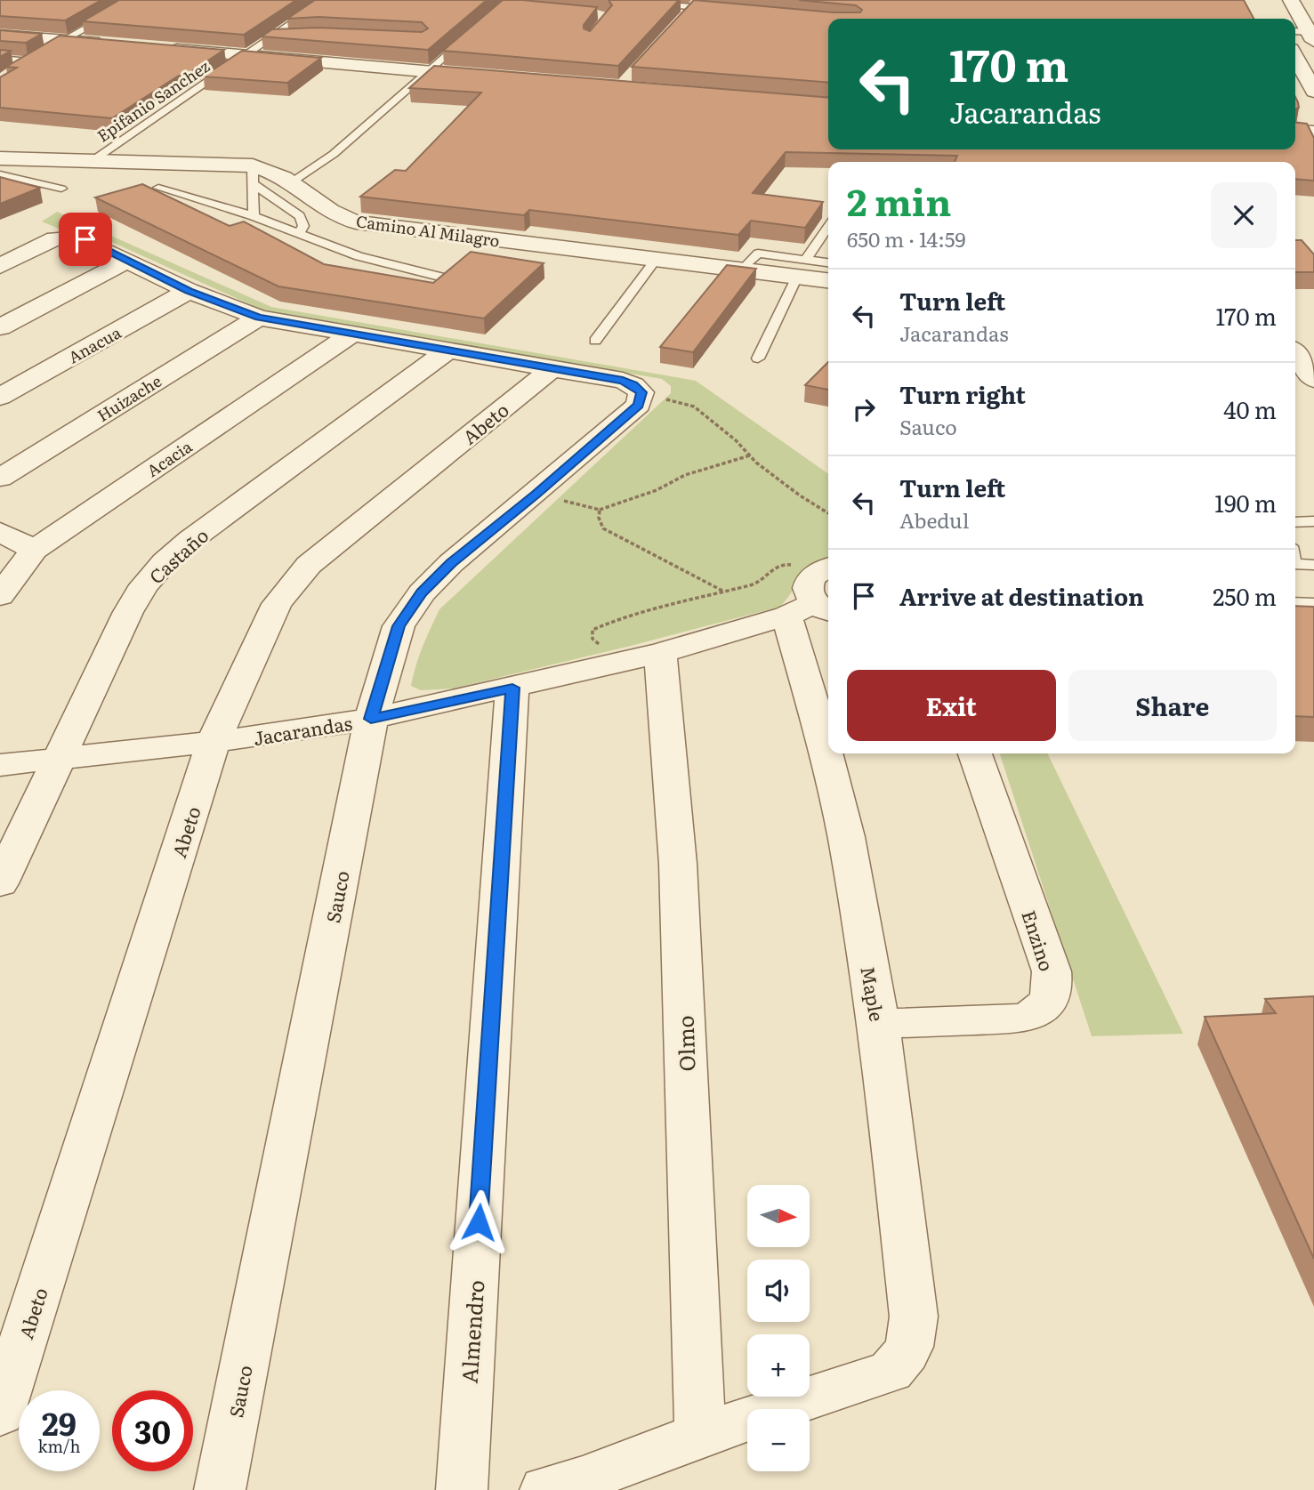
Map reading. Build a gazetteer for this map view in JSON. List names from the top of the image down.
{
  "streets": {
    "street": [
      "Camino Al Milagro",
      "Anacua",
      "Huizache",
      "Abeto",
      "Acacia",
      "Castaño",
      "Jacarandas",
      "Sauco",
      "Enzino",
      "Maple",
      "Olmo",
      "Almendro"
    ],
    "lane": ["Epifanio Sanchez"]
  },
  "crossings": [
    ["Epifanio Sanchez", "Camino Al Milagro"],
    ["Abeto", "Jacarandas"],
    ["Castaño", "Jacarandas"],
    ["Jacarandas", "Sauco"],
    ["Jacarandas", "Maple"],
    ["Jacarandas", "Olmo"],
    ["Jacarandas", "Almendro"],
    ["Enzino", "Maple"],
    ["Maple", "Olmo"]
  ],
  "north": "right",
  "page": {
    "turn": ["170 m", "Jacarandas"],
    "heading": ["2 min", "650 m · 14:59"],
    "list": [
      {
        "name": "Turn left",
        "note": "Jacarandas",
        "value": "170 m"
      },
      {
        "name": "Turn right",
        "note": "Sauco",
        "value": "40 m"
      },
      {
        "name": "Turn left",
        "note": "Abedul",
        "value": "190 m"
      },
      {
        "name": "Arrive at destination",
        "value": "250 m"
      }
    ],
    "buttons": ["Exit", "Share"],
    "map_buttons": ["+", "−"],
    "speed": "29 km/h",
    "limit": "30"
  }
}
